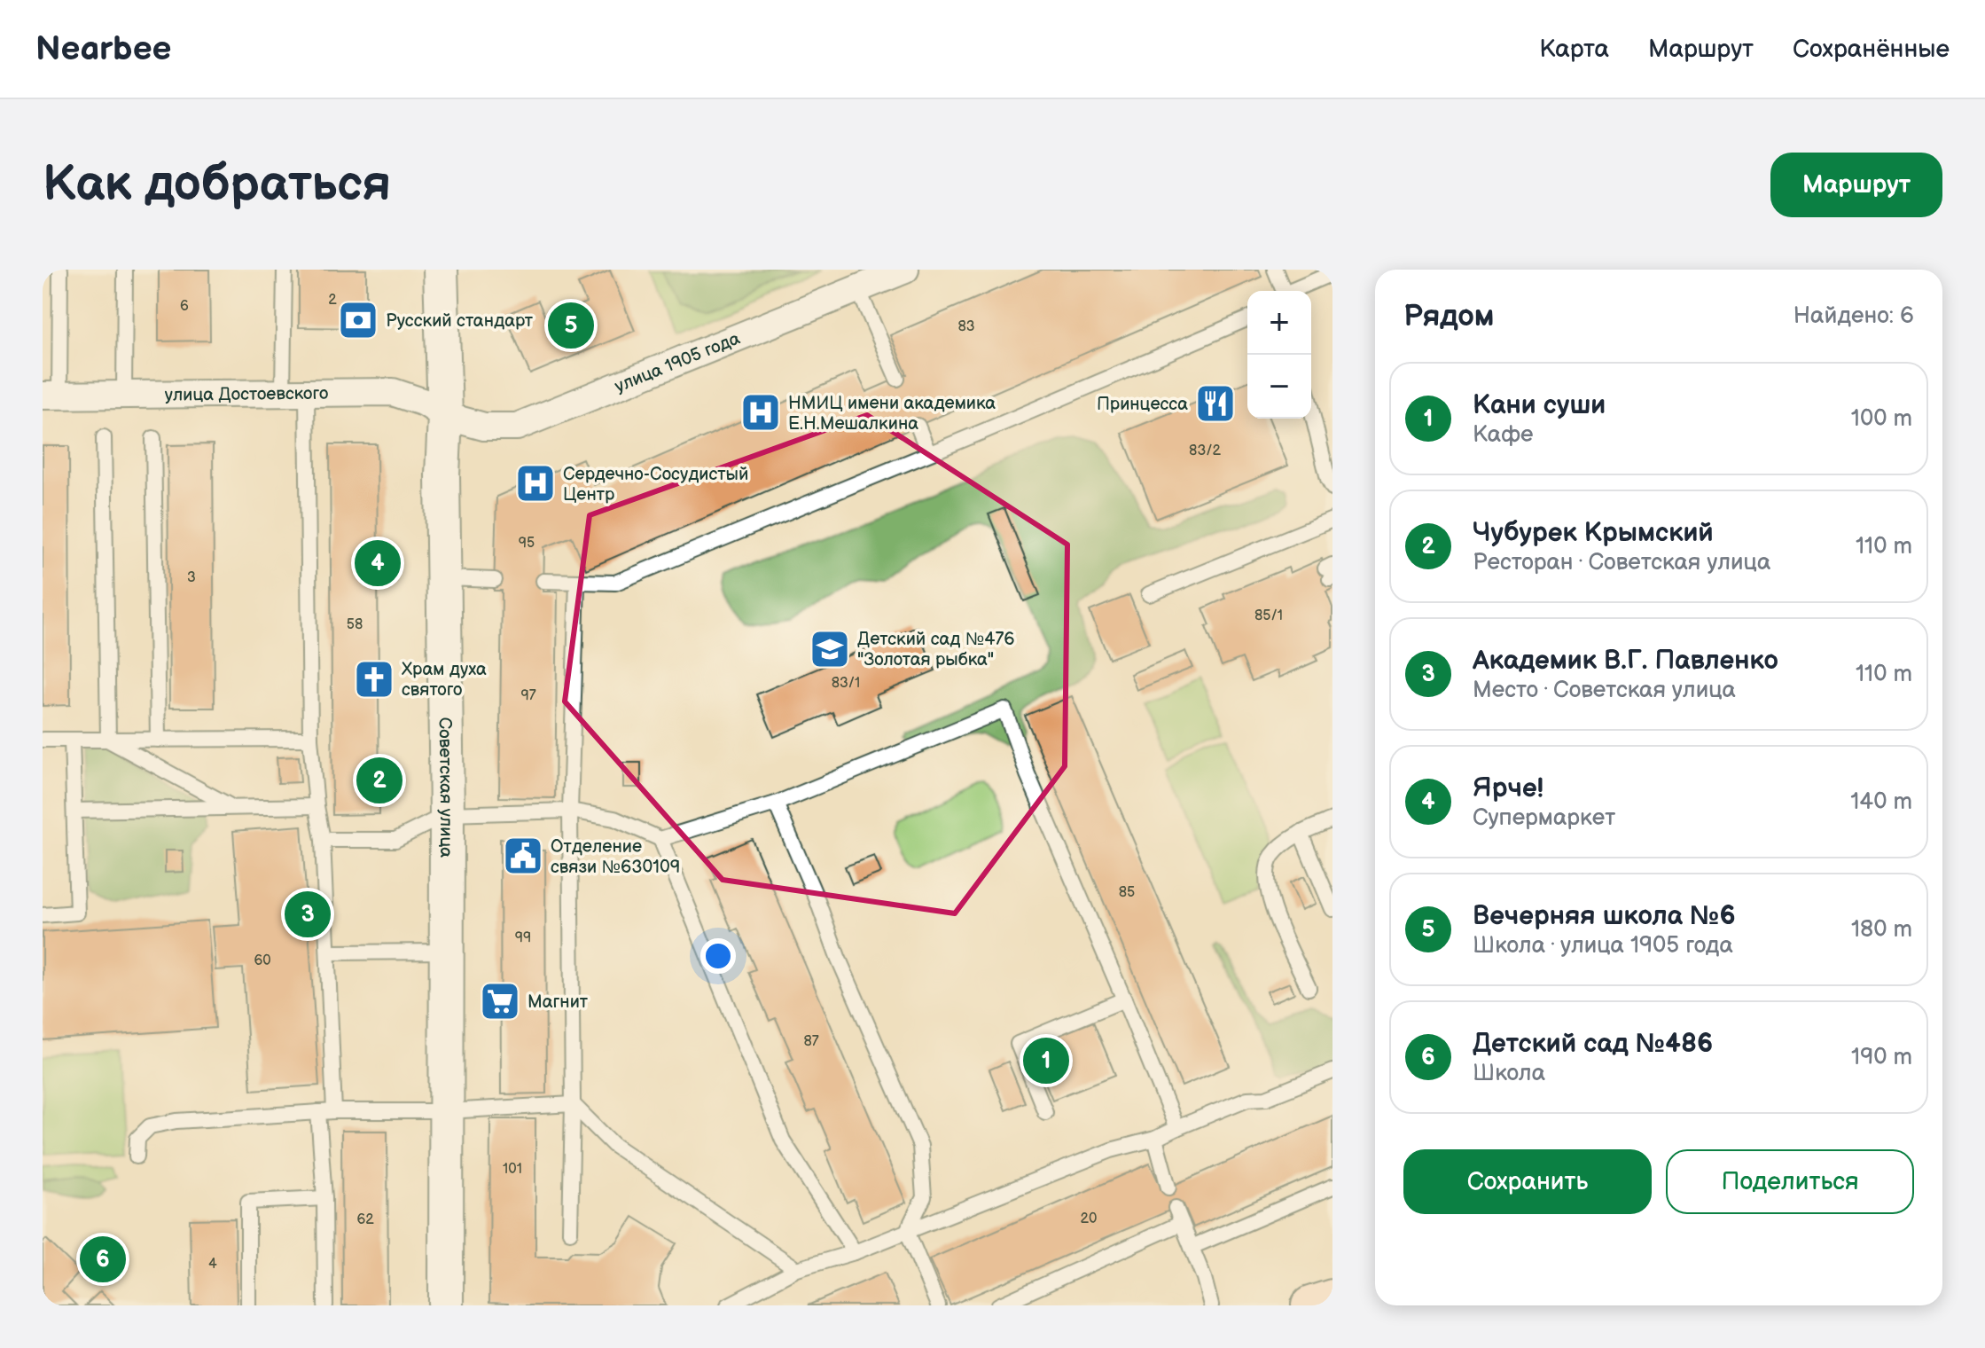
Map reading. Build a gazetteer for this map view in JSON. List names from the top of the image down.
{
  "streets": {
    "street": ["улица 1905 года", "улица Достоевского", "Советская улица"]
  },
  "crossings": [
    ["улица 1905 года", "улица Достоевского"],
    ["улица 1905 года", "Советская улица"],
    ["улица Достоевского", "Советская улица"]
  ],
  "places": {
    "bank": ["Русский стандарт"],
    "restaurant": ["Принцесса"],
    "hospital": ["НМИЦ имени академика Е.Н.Мешалкина", "Сердечно-Сосудистый Центр"],
    "school or university": ["Детский сад №476 \"Золотая рыбка\""],
    "church": ["Храм духа святого"],
    "public building": ["Отделение связи №630109"],
    "supermarket": ["Магнит"]
  },
  "house_numbers": [
    "2",
    "6",
    "83",
    "83/2",
    "95",
    "3",
    "85/1",
    "58",
    "83/1",
    "97",
    "85",
    "99",
    "60",
    "87",
    "101",
    "20",
    "62",
    "4"
  ],
  "page": {
    "header": "Nearbee",
    "nav": ["Карта", "Маршрут", "Сохранённые"],
    "buttons": [
      "Маршрут",
      ["Сохранить", "Поделиться"]
    ],
    "title": "Как добраться",
    "heading": ["Рядом", "Найдено: 6"],
    "map_buttons": ["+", "−"],
    "pins": [
      "5",
      "4",
      "2",
      "3",
      "1",
      "6"
    ],
    "list": [
      {
        "mark": "1",
        "name": "Кани суши",
        "note": "Кафе",
        "value": "100 m"
      },
      {
        "mark": "2",
        "name": "Чубурек Крымский",
        "note": "Ресторан · Советская улица",
        "value": "110 m"
      },
      {
        "mark": "3",
        "name": "Академик В.Г. Павленко",
        "note": "Место · Советская улица",
        "value": "110 m"
      },
      {
        "mark": "4",
        "name": "Ярче!",
        "note": "Супермаркет",
        "value": "140 m"
      },
      {
        "mark": "5",
        "name": "Вечерняя школа №6",
        "note": "Школа · улица 1905 года",
        "value": "180 m"
      },
      {
        "mark": "6",
        "name": "Детский сад №486",
        "note": "Школа",
        "value": "190 m"
      }
    ]
  }
}
